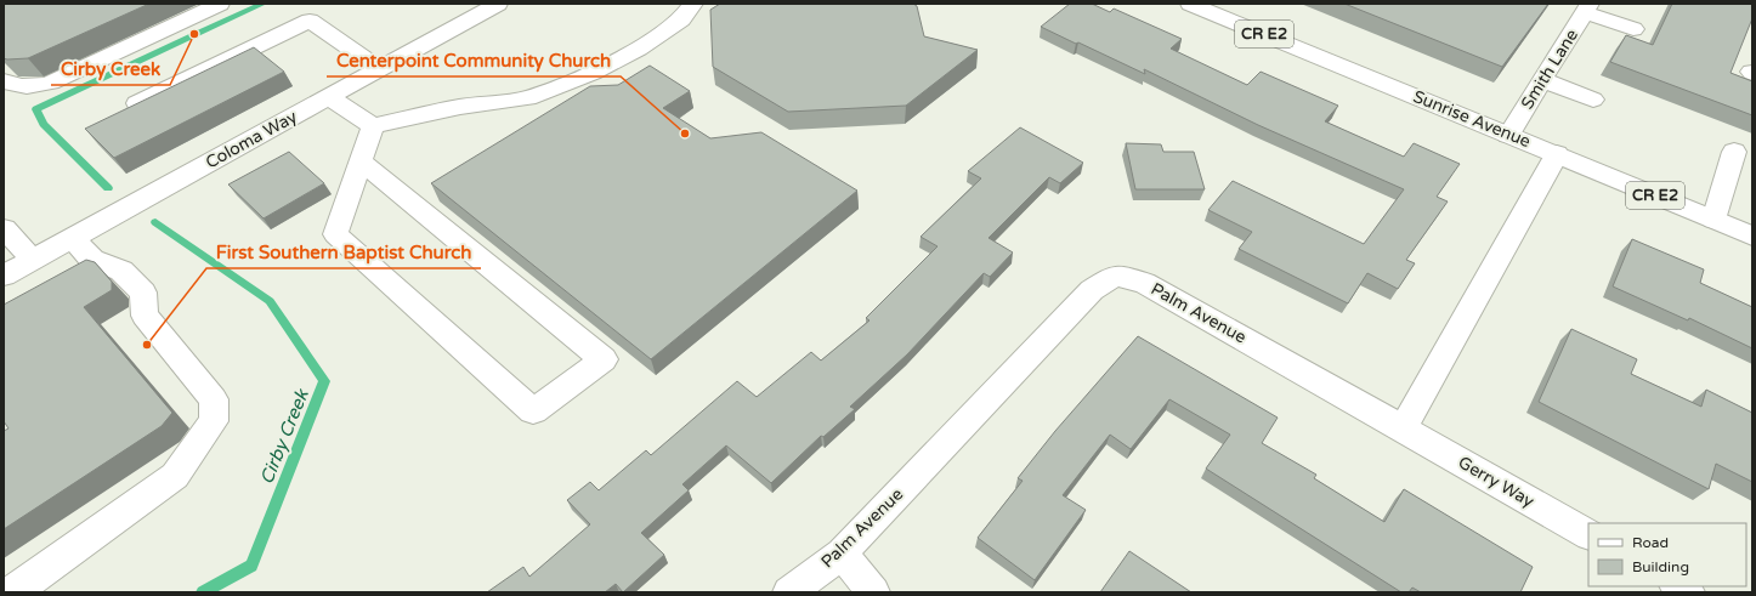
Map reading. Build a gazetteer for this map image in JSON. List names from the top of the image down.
{
  "streets": {
    "street": [
      "CR E2",
      "Smith Lane",
      "Sunrise Avenue",
      "Coloma Way",
      "Palm Avenue",
      "Gerry Way"
    ]
  },
  "crossings": [
    ["Smith Lane", "Sunrise Avenue"],
    ["Palm Avenue", "Gerry Way"]
  ],
  "water": ["Cirby Creek"],
  "places": ["Cirby Creek", "Centerpoint Community Church", "First Southern Baptist Church"],
  "legend": ["Road", "Building"]
}
